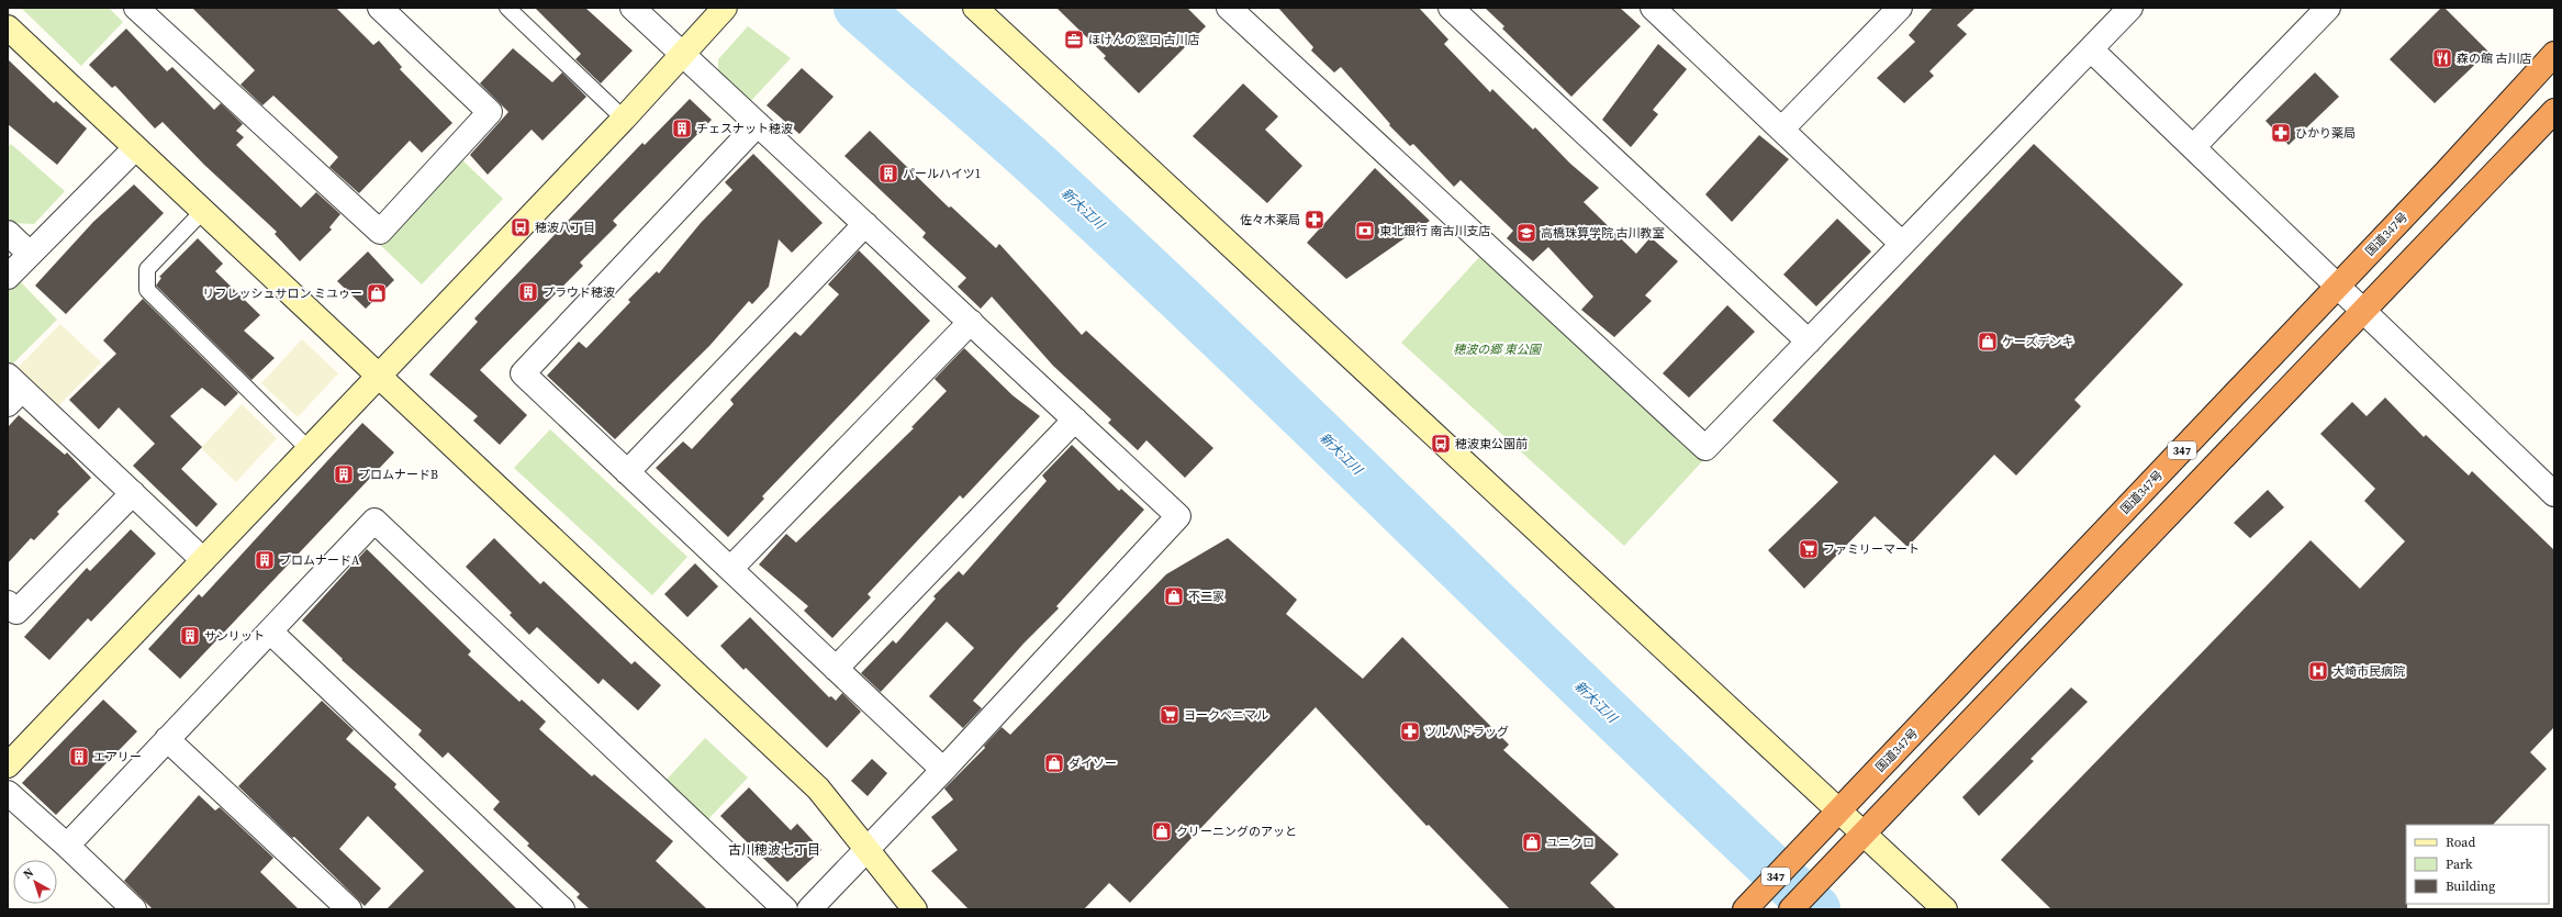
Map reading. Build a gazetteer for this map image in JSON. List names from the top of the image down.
{
  "streets": {
    "highway": ["国道347号", "347"]
  },
  "districts": ["古川穂波七丁目"],
  "water": ["新大江川"],
  "parks": ["穂波の郷 東公園"],
  "places": {
    "office": ["ほけんの窓口 古川店"],
    "restaurant": ["森の館 古川店"],
    "building": [
      "チェスナット穂波",
      "パールハイツ1",
      "プラウド穂波",
      "プロムナードB",
      "プロムナードA",
      "サンリット",
      "エアリー"
    ],
    "pharmacy": ["ひかり薬局", "佐々木薬局", "ツルハドラッグ"],
    "bus stop": ["穂波八丁目", "穂波東公園前"],
    "bank": ["東北銀行 南古川支店"],
    "school or university": ["高橋珠算学院 古川教室"],
    "shop": [
      "リフレッシュサロン ミユゥー",
      "ケーズデンキ",
      "不二家",
      "ダイソー",
      "クリーニングのアッと",
      "ユニクロ"
    ],
    "supermarket": ["ファミリーマート", "ヨークベニマル"],
    "hospital": ["大崎市民病院"]
  },
  "legend": ["Road", "Park", "Building"],
  "north": "top left"
}
